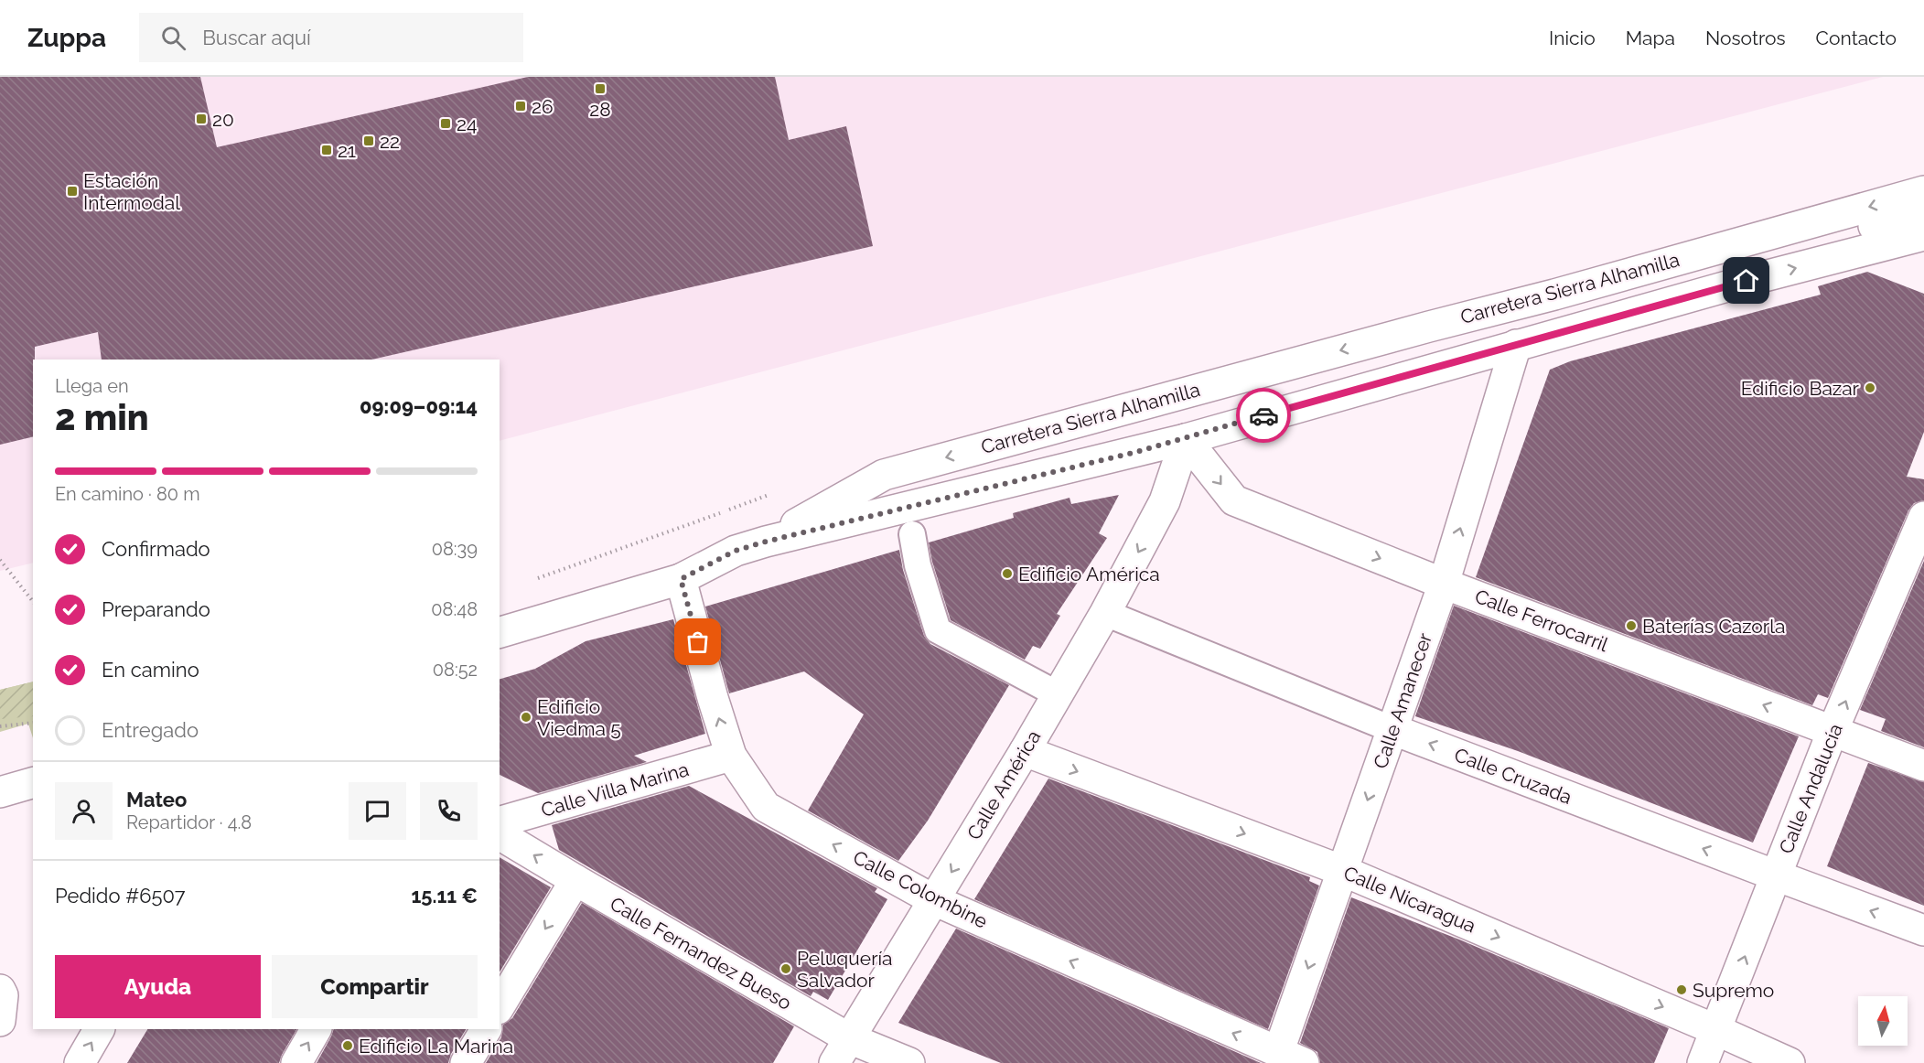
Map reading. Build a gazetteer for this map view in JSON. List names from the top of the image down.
{
  "streets": {
    "street": [
      "Carretera Sierra Alhamilla",
      "Calle Ferrocarril",
      "Calle Amanecer",
      "Calle Cruzada",
      "Calle América",
      "Calle Andalucía",
      "Calle Villa Marina",
      "Calle Colombine",
      "Calle Nicaragua",
      "Calle Fernandez Bueso"
    ]
  },
  "crossings": [
    ["Carretera Sierra Alhamilla", "Calle Ferrocarril"],
    ["Carretera Sierra Alhamilla", "Calle Amanecer"],
    ["Carretera Sierra Alhamilla", "Calle América"],
    ["Carretera Sierra Alhamilla", "Calle Colombine"],
    ["Calle Ferrocarril", "Calle Amanecer"],
    ["Calle Ferrocarril", "Calle Andalucía"],
    ["Calle Amanecer", "Calle Cruzada"],
    ["Calle Amanecer", "Calle Colombine"],
    ["Calle Amanecer", "Calle Nicaragua"],
    ["Calle Cruzada", "Calle América"],
    ["Calle Cruzada", "Calle Andalucía"],
    ["Calle América", "Calle Colombine"],
    ["Calle América", "Calle Nicaragua"],
    ["Calle América", "Calle Fernandez Bueso"],
    ["Calle Andalucía", "Calle Nicaragua"],
    ["Calle Villa Marina", "Calle Colombine"]
  ],
  "one_way": [
    "Calle Cruzada",
    "Calle América",
    "Calle Andalucía",
    "Calle Colombine",
    "Calle Nicaragua"
  ],
  "places": {
    "transit": [
      "28",
      "26",
      "20",
      "24",
      "22",
      "21",
      "Estación Intermodal"
    ],
    "other": [
      "Edificio Bazar",
      "Edificio América",
      "Baterías Cazorla",
      "Edificio Viedma 5",
      "Peluquería Salvador",
      "Supremo",
      "Edificio La Marina"
    ]
  },
  "north": "top",
  "page": {
    "header": "Zuppa",
    "search": "Buscar aquí",
    "nav": [
      "Inicio",
      "Mapa",
      "Nosotros",
      "Contacto"
    ],
    "heading": ["2 min", "Llega en", "09:09–09:14"],
    "panel": [
      "Mateo",
      "Repartidor · 4.8",
      "Pedido #6507",
      "15.11 €"
    ],
    "bar": "En camino · 80 m",
    "list": [
      ["Confirmado", "08:39"],
      ["Preparando", "08:48"],
      ["En camino", "08:52"],
      "Entregado"
    ],
    "buttons": ["Ayuda", "Compartir"]
  }
}
